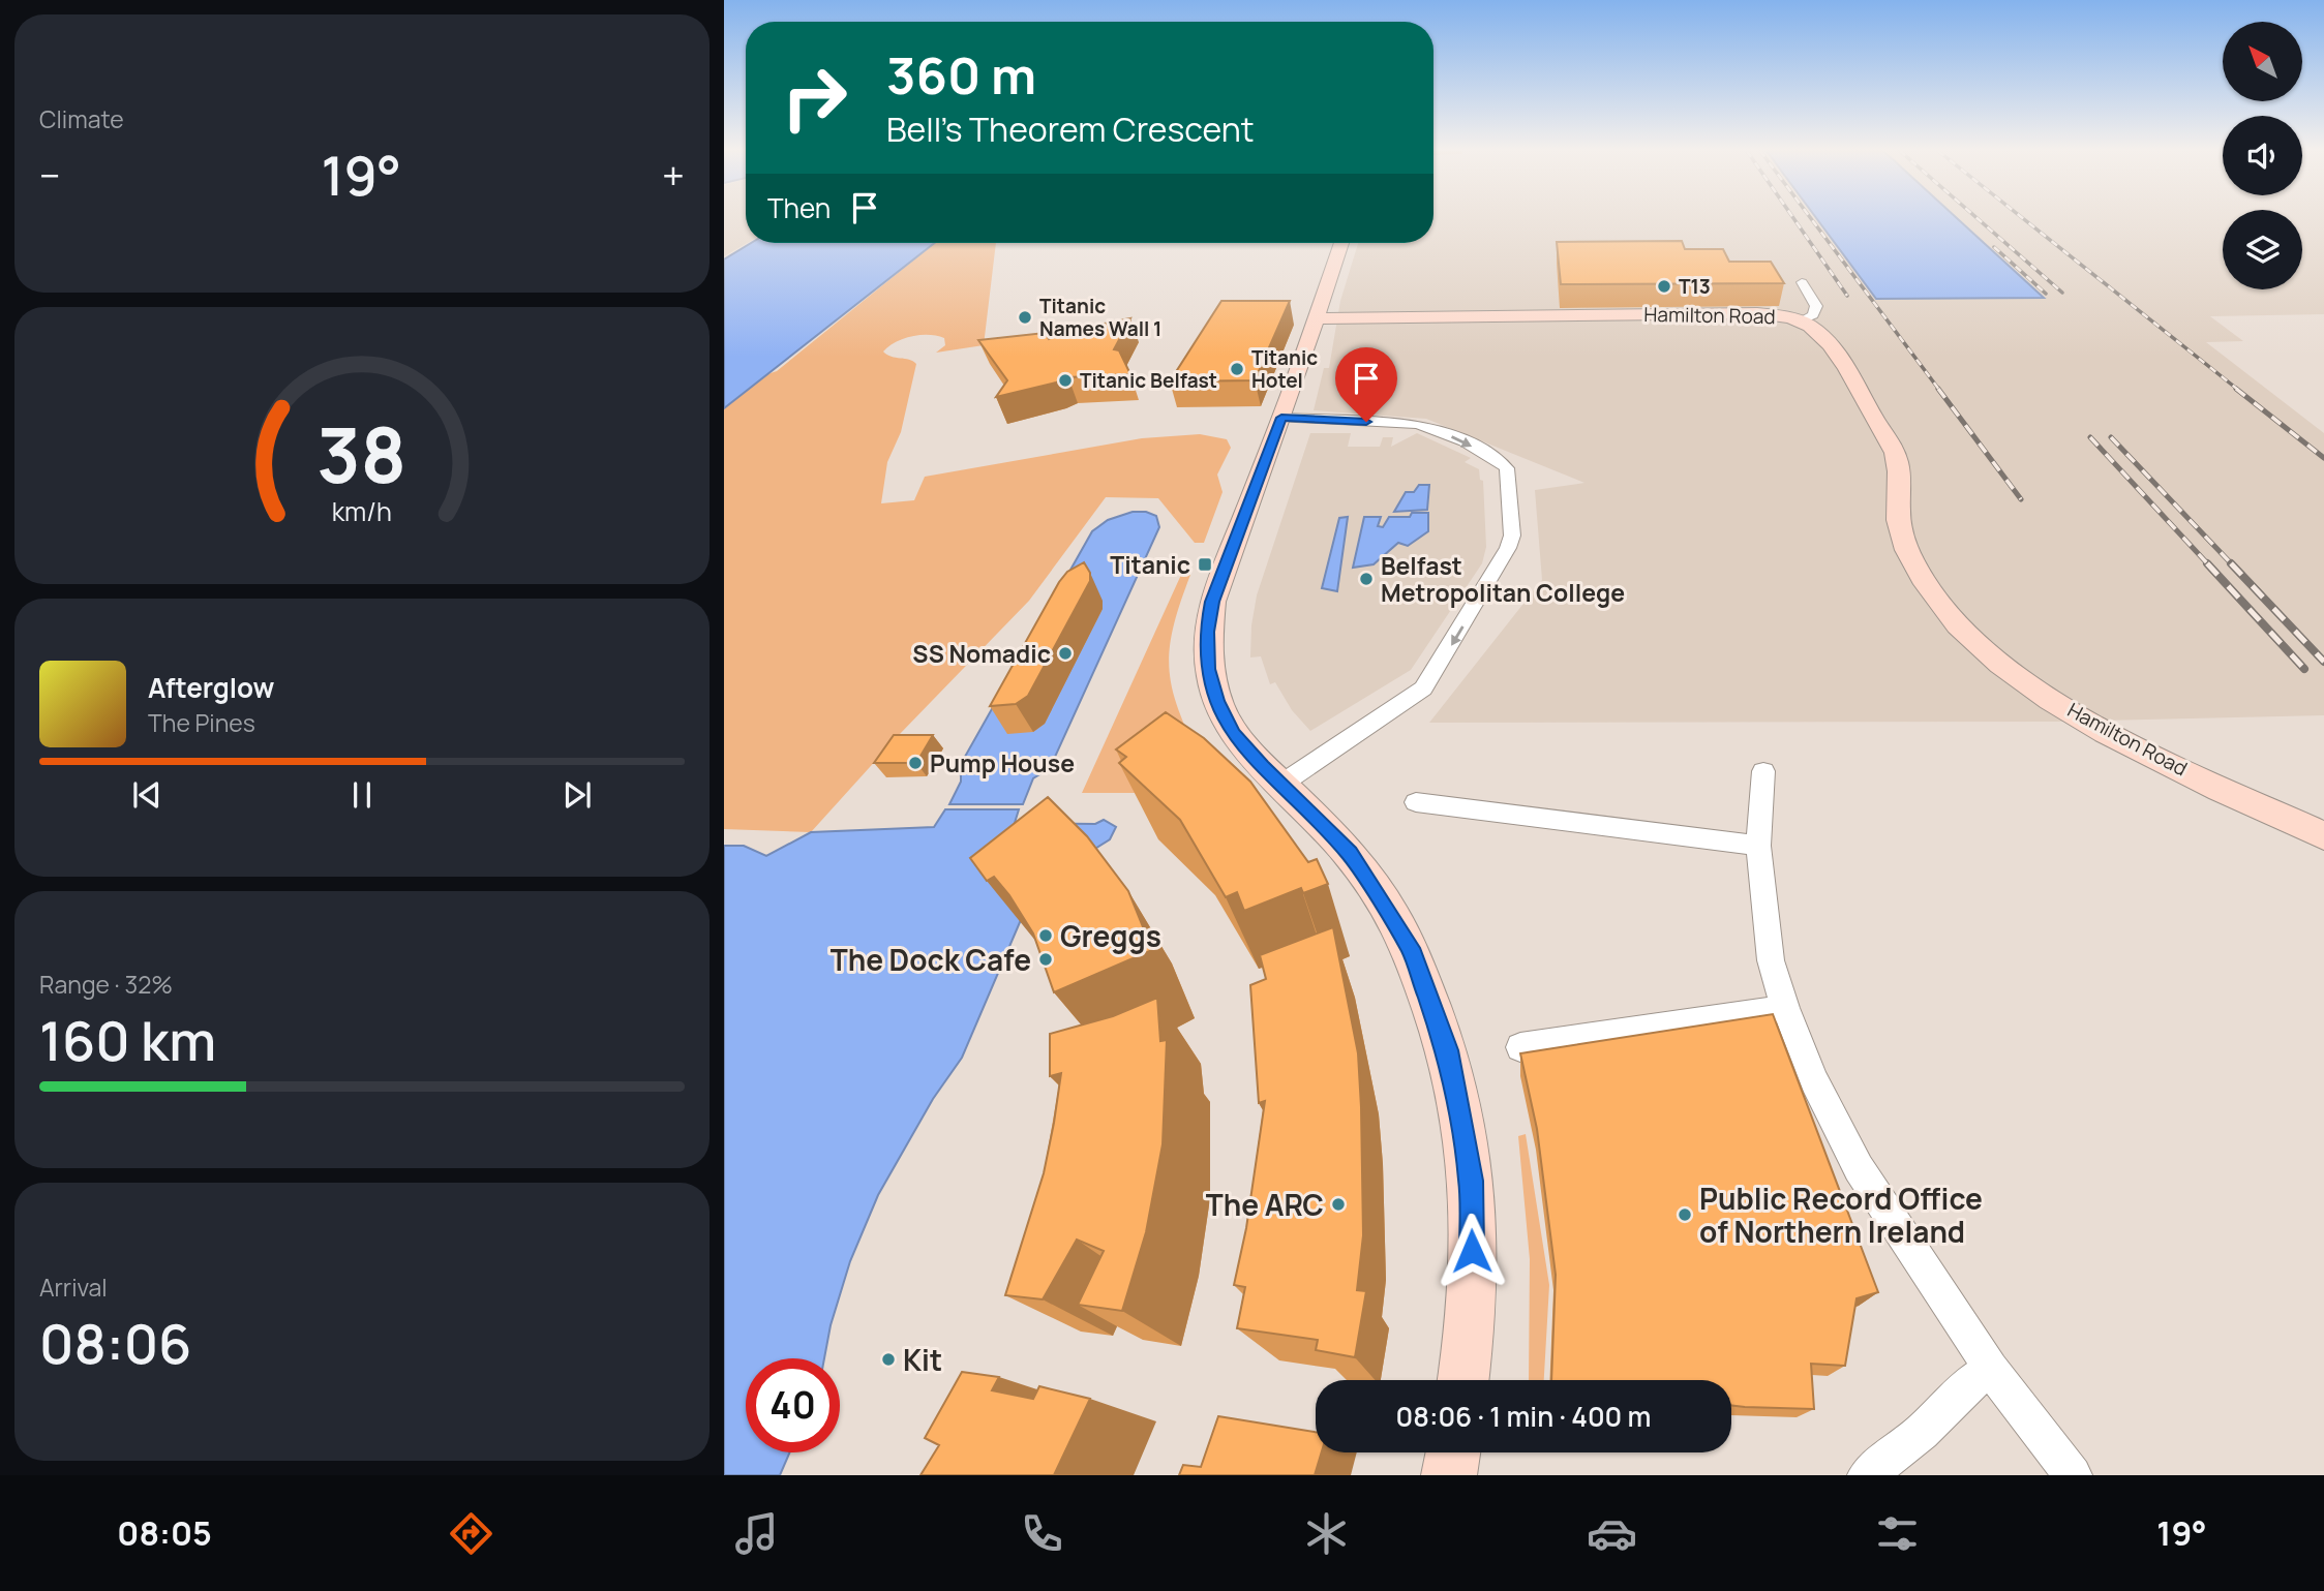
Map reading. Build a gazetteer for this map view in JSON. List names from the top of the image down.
{
  "streets": {
    "street": ["Hamilton Road"]
  },
  "places": {
    "other": [
      "T13",
      "Titanic Names Wall 1",
      "Titanic Hotel",
      "Titanic Belfast",
      "Belfast Metropolitan College",
      "SS Nomadic",
      "Pump House",
      "Greggs",
      "The Dock Cafe",
      "The ARC",
      "Public Record Office of Northern Ireland",
      "Kit"
    ],
    "transit": ["Titanic"]
  },
  "north": "top left",
  "page": {
    "tile": [
      "Climate",
      ["Range · 32%", "160 km"],
      ["Arrival", "08:06"]
    ],
    "turn": ["360 m", "Bell's Theorem Crescent"],
    "heat": ["−", "19°", "+"],
    "then": "Then",
    "song": ["Afterglow", "The Pines"],
    "limit": "40",
    "trip": "08:06 · 1 min · 400 m",
    "tabs": ["08:05", "19°"],
    "gauge": ["38", "km/h"]
  }
}
